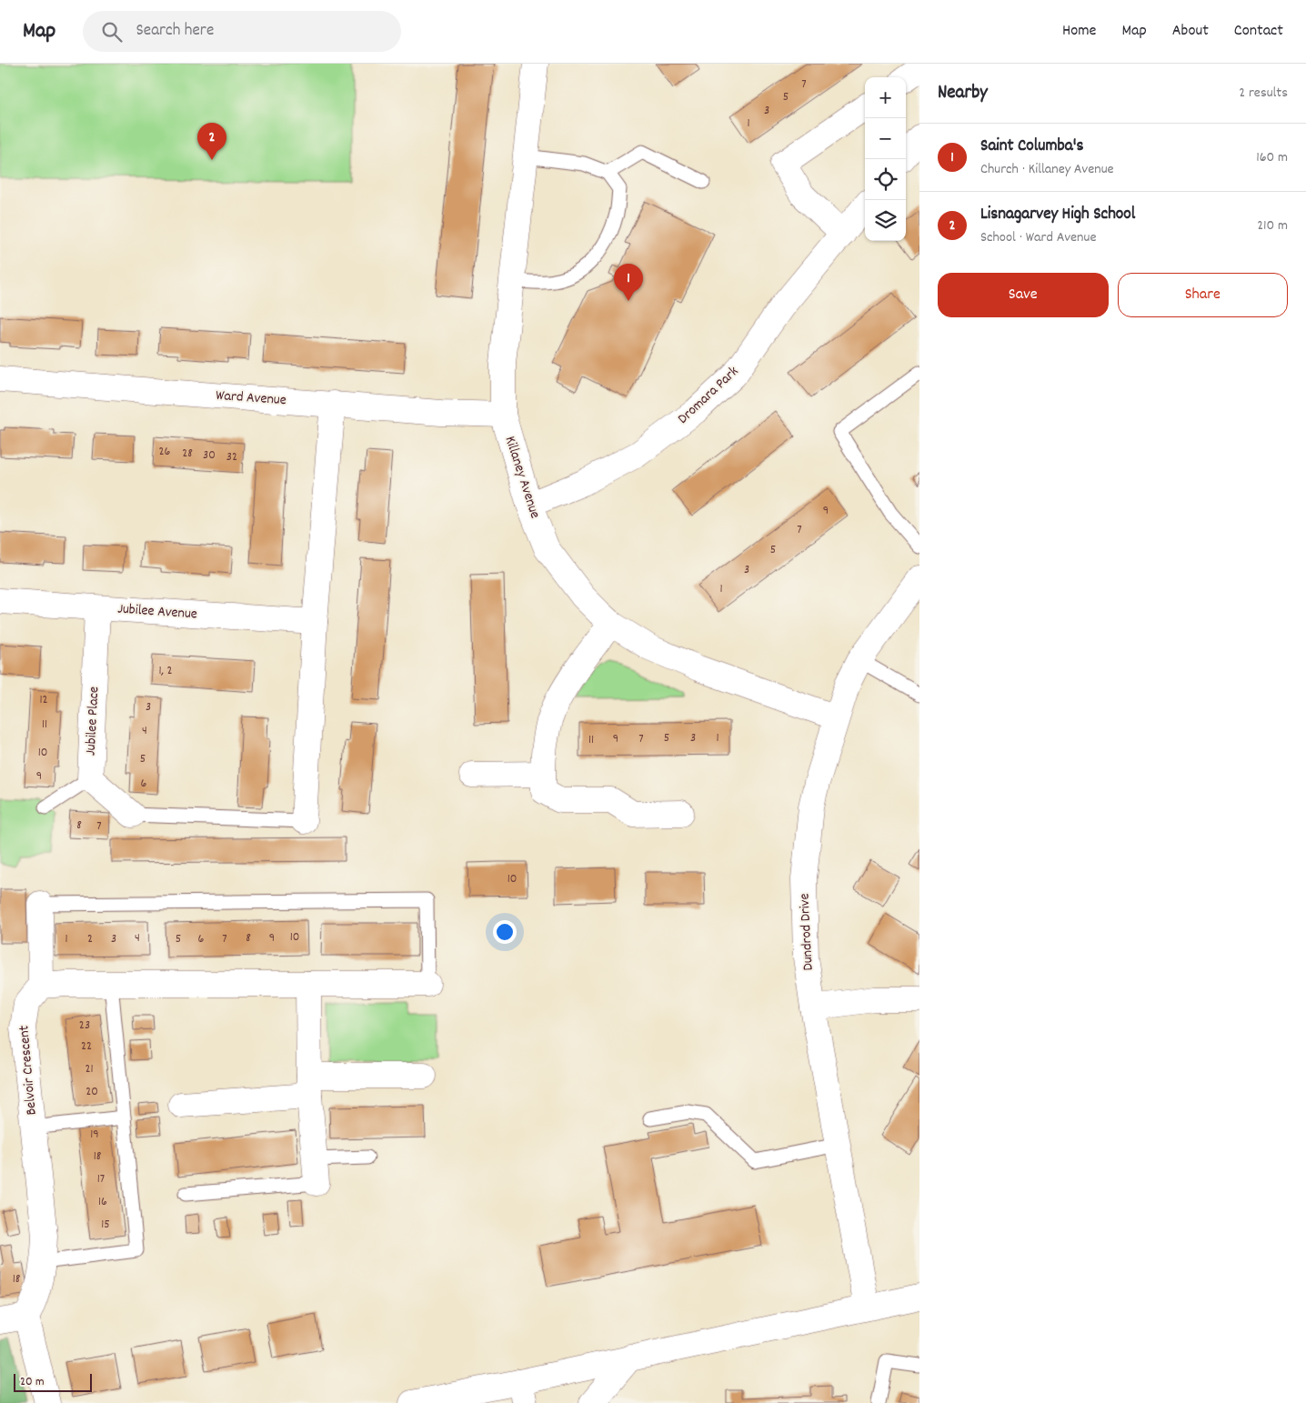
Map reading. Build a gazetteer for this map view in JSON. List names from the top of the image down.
{
  "streets": {
    "main road": [
      "Dromara Park",
      "Ward Avenue",
      "Killaney Avenue",
      "Jubilee Avenue",
      "Jubilee Place",
      "Dundrod Drive",
      "Belvoir Crescent"
    ]
  },
  "crossings": [
    ["Dromara Park", "Killaney Avenue"],
    ["Ward Avenue", "Killaney Avenue"],
    ["Killaney Avenue", "Dundrod Drive"],
    ["Jubilee Avenue", "Jubilee Place"]
  ],
  "house_numbers": [
    "7",
    "5",
    "3",
    "1",
    "26",
    "28",
    "30",
    "32",
    "9",
    "7",
    "5",
    "3",
    "1",
    "1, 2",
    "12",
    "3",
    "11",
    "4",
    "5",
    "3",
    "1",
    "9",
    "7",
    "11",
    "10",
    "5",
    "9",
    "6",
    "8",
    "7",
    "10",
    "10",
    "4",
    "8",
    "9",
    "1",
    "2",
    "3",
    "5",
    "6",
    "7",
    "23",
    "22",
    "21",
    "20",
    "19",
    "18",
    "17",
    "16",
    "15",
    "18"
  ],
  "scale_bar": "20 m",
  "page": {
    "header": "Map",
    "search": "Search here",
    "nav": [
      "Home",
      "Map",
      "About",
      "Contact"
    ],
    "heading": ["Nearby", "2 results"],
    "map_buttons": ["+", "−"],
    "pins": ["2", "1"],
    "list": [
      {
        "mark": "1",
        "name": "Saint Columba's",
        "note": "Church · Killaney Avenue",
        "value": "160 m"
      },
      {
        "mark": "2",
        "name": "Lisnagarvey High School",
        "note": "School · Ward Avenue",
        "value": "210 m"
      }
    ],
    "buttons": ["Save", "Share"],
    "scale": "20 m"
  }
}
